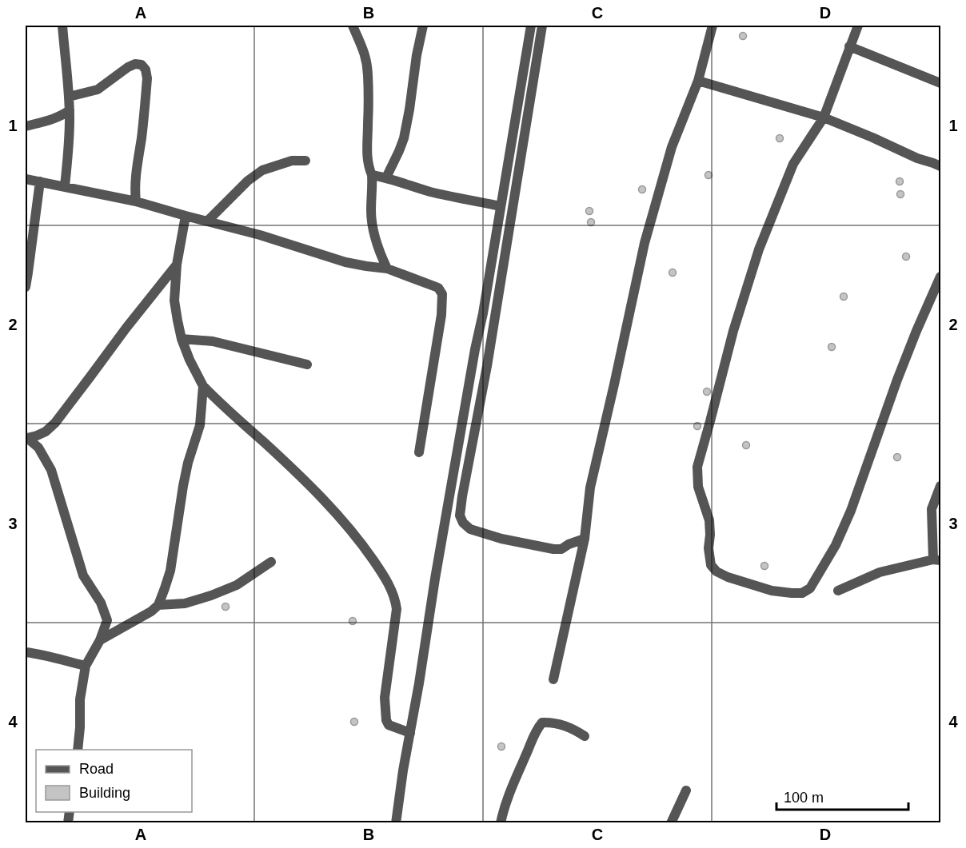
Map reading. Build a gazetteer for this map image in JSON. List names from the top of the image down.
{
  "legend": ["Road", "Building"],
  "scale_bar": "100 m",
  "grid": {
    "columns": [
      "A",
      "B",
      "C",
      "D"
    ],
    "rows": [
      "1",
      "2",
      "3",
      "4"
    ]
  }
}
